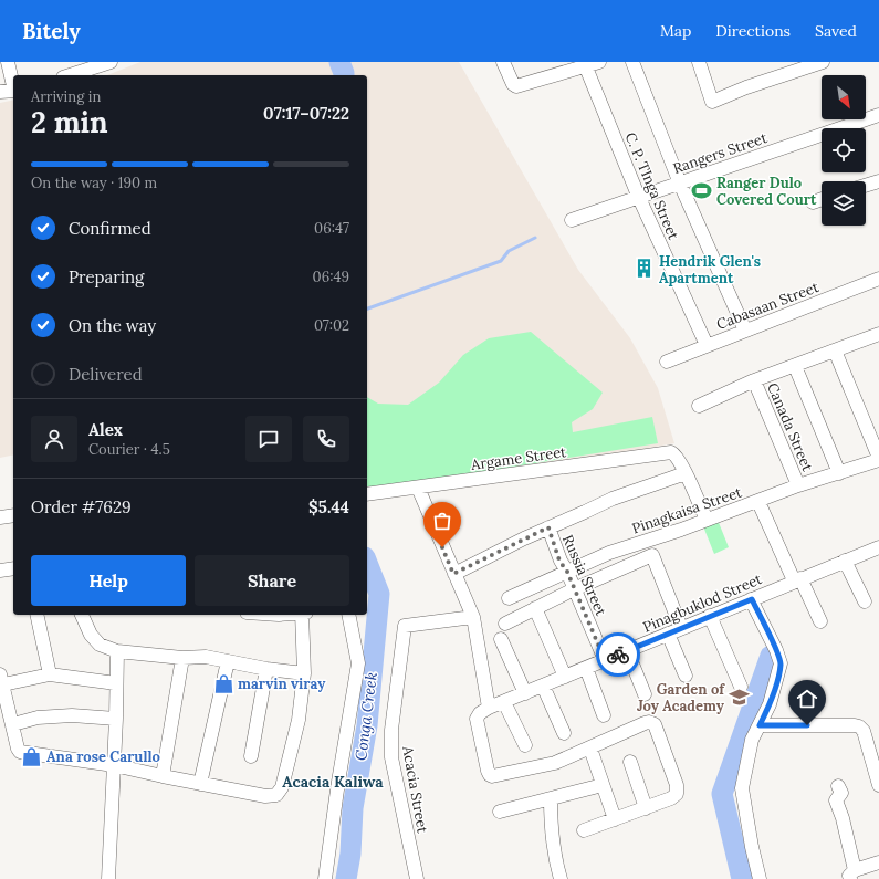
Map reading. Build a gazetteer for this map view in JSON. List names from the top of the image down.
{
  "streets": {
    "street": [
      "Rangers Street",
      "C. P. TInga Street",
      "Cabasaan Street",
      "Canada Street",
      "Argame Street",
      "Pinagkaisa Street",
      "Russia Street",
      "Pinagbuklod Street",
      "Acacia Street"
    ]
  },
  "crossings": [
    ["Rangers Street", "C. P. TInga Street"],
    ["C. P. TInga Street", "Cabasaan Street"],
    ["Canada Street", "Pinagkaisa Street"],
    ["Pinagkaisa Street", "Russia Street"],
    ["Russia Street", "Pinagbuklod Street"]
  ],
  "districts": ["Acacia Kaliwa"],
  "water": ["Conga Creek"],
  "places": {
    "sports": ["Ranger Dulo Covered Court"],
    "building": ["Hendrik Glen's Apartment"],
    "shop": ["marvin viray", "Ana rose Carullo"],
    "school or university": ["Garden of Joy Academy"]
  },
  "north": "bottom right",
  "page": {
    "header": "Bitely",
    "nav": ["Map", "Directions", "Saved"],
    "heading": ["2 min", "Arriving in", "07:17–07:22"],
    "panel": [
      "Alex",
      "Courier · 4.5",
      "Order #7629",
      "$5.44"
    ],
    "bar": "On the way · 190 m",
    "list": [
      ["Confirmed", "06:47"],
      ["Preparing", "06:49"],
      ["On the way", "07:02"],
      "Delivered"
    ],
    "buttons": ["Help", "Share"]
  }
}
